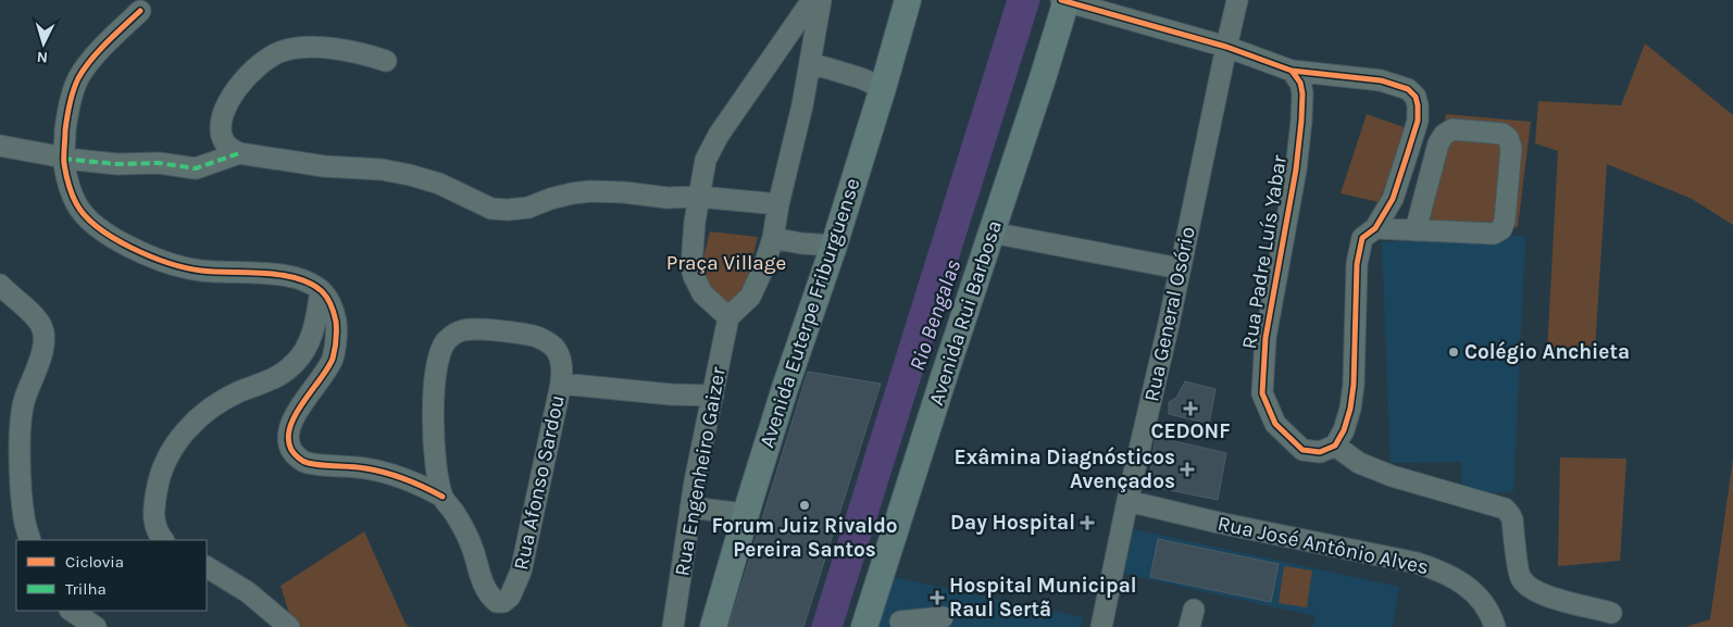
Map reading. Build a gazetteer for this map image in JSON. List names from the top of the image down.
{
  "streets": {
    "main road": ["Avenida Euterpe Friburguense", "Avenida Rui Barbosa"],
    "street": [
      "Rua Padre Luís Yabar",
      "Rua General Osório",
      "Rua Engenheiro Gaizer",
      "Rua Afonso Sardou",
      "Rua José Antônio Alves"
    ]
  },
  "crossings": [
    ["Rua General Osório", "Rua José Antônio Alves"],
    ["Rua Engenheiro Gaizer", "Rua Afonso Sardou"]
  ],
  "water": ["Rio Bengalas"],
  "parks": ["Praça Village"],
  "places": {
    "other": ["Colégio Anchieta", "Forum Juiz Rivaldo Pereira Santos"],
    "health": [
      "CEDONF",
      "Exâmina Diagnósticos Avençados",
      "Day Hospital",
      "Hospital Municipal Raul Sertã"
    ]
  },
  "legend": ["Ciclovia", "Trilha"],
  "north": "bottom"
}
